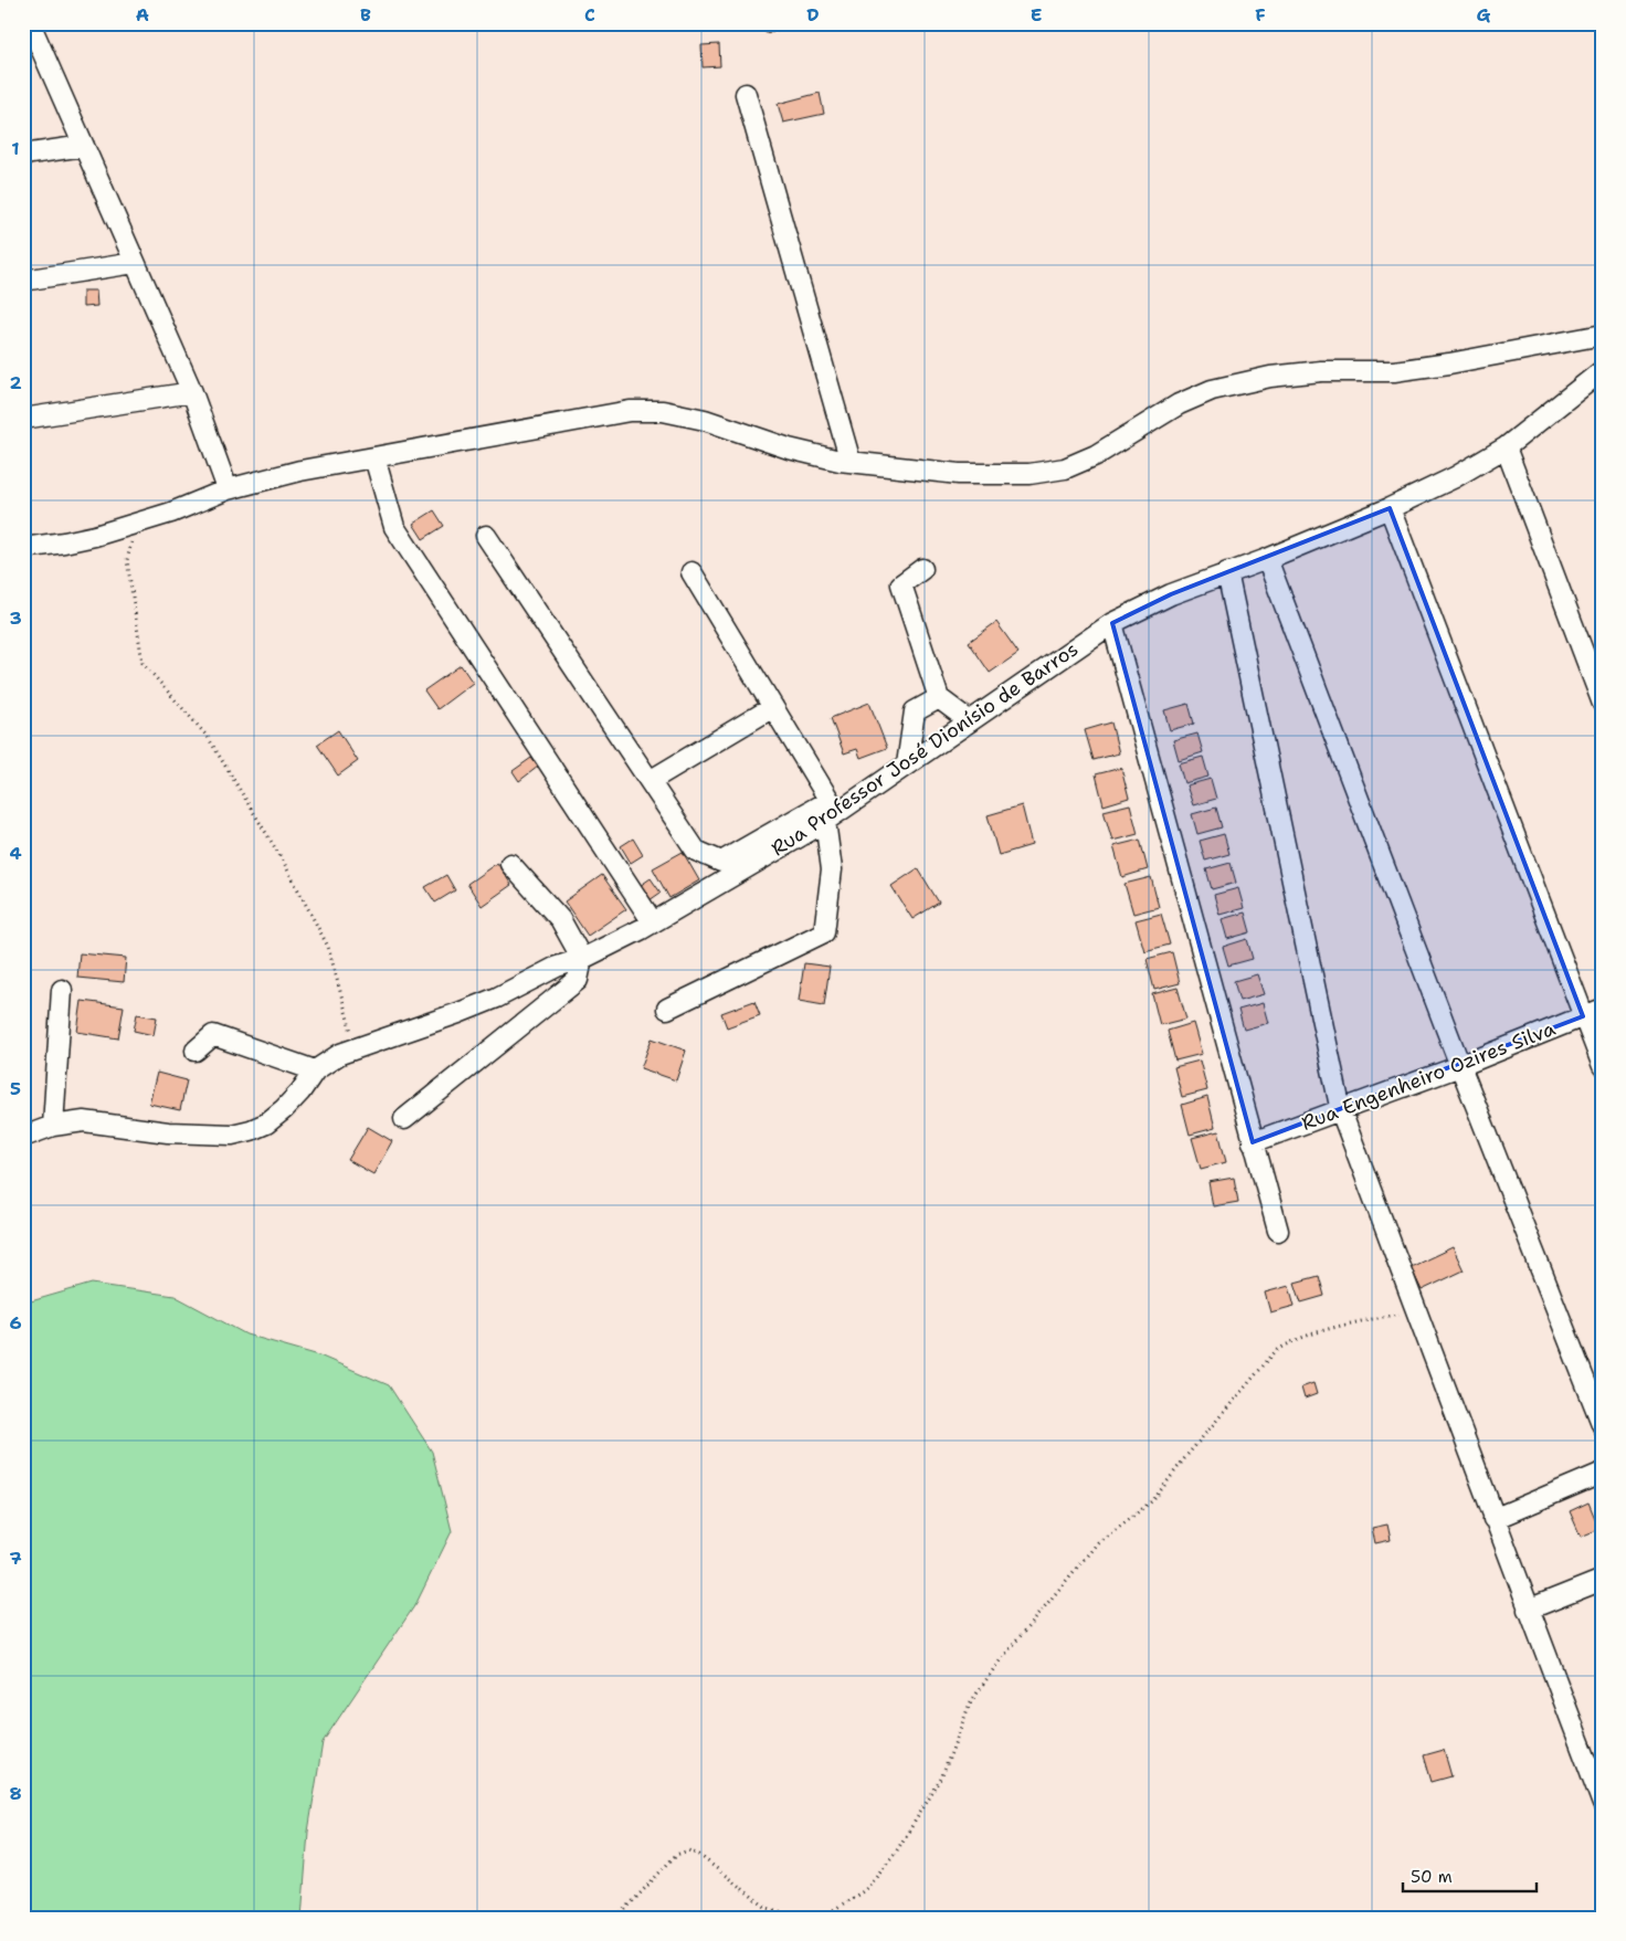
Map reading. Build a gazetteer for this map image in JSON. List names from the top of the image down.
{
  "streets": {
    "street": ["Rua Professor José Dionísio de Barros", "Rua Engenheiro Ozires Silva"]
  },
  "scale_bar": "50 m",
  "grid": {
    "columns": [
      "A",
      "B",
      "C",
      "D",
      "E",
      "F",
      "G"
    ],
    "rows": [
      "1",
      "2",
      "3",
      "4",
      "5",
      "6",
      "7",
      "8"
    ]
  }
}
